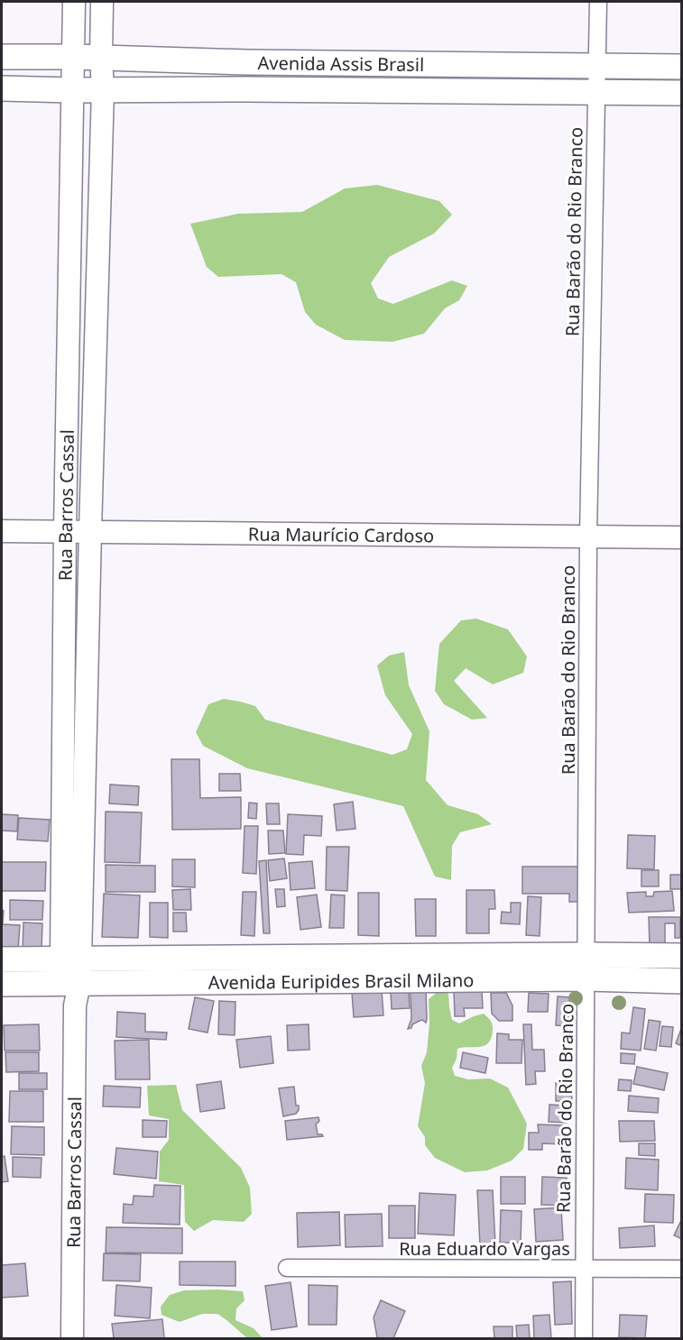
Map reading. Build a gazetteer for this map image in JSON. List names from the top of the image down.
{
  "streets": {
    "main road": ["Avenida Assis Brasil", "Avenida Euripides Brasil Milano"],
    "street": [
      "Rua Barão do Rio Branco",
      "Rua Barros Cassal",
      "Rua Maurício Cardoso",
      "Rua Eduardo Vargas"
    ]
  },
  "crossings": [
    ["Avenida Assis Brasil", "Rua Barão do Rio Branco"],
    ["Avenida Assis Brasil", "Rua Barros Cassal"],
    ["Rua Barão do Rio Branco", "Rua Maurício Cardoso"],
    ["Rua Barão do Rio Branco", "Avenida Euripides Brasil Milano"],
    ["Rua Barão do Rio Branco", "Rua Eduardo Vargas"],
    ["Rua Barros Cassal", "Rua Maurício Cardoso"],
    ["Rua Barros Cassal", "Avenida Euripides Brasil Milano"]
  ]
}
